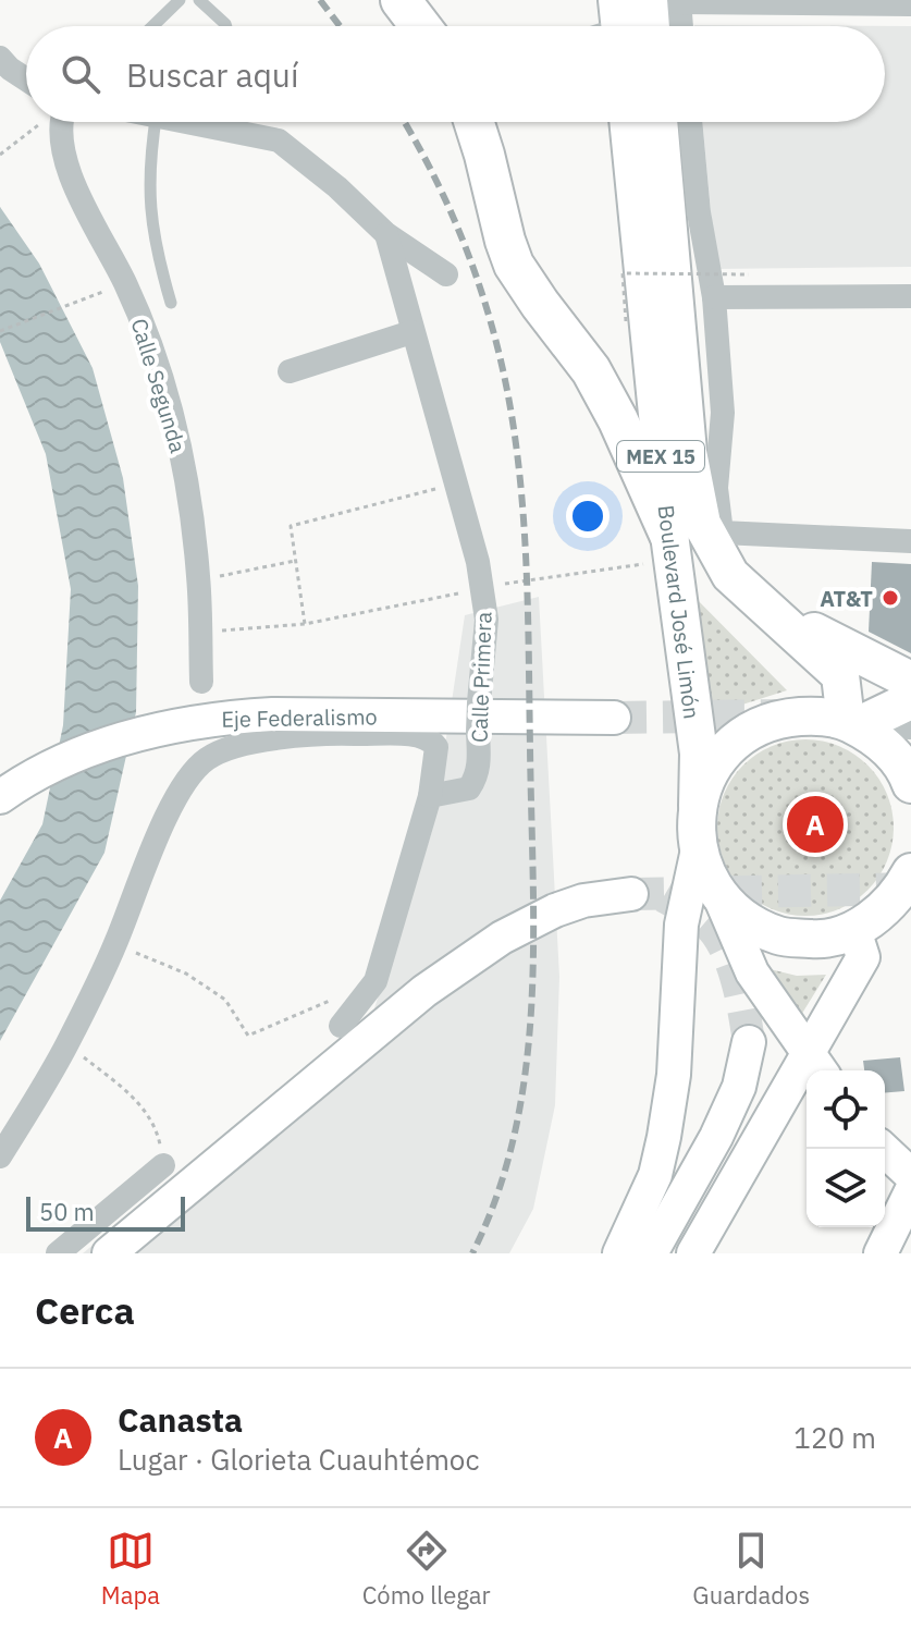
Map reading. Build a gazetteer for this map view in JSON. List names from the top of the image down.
{
  "streets": {
    "main road": ["MEX 15", "Boulevard José Limón", "Eje Federalismo"],
    "street": ["Calle Segunda", "Calle Primera"]
  },
  "places": ["AT&T"],
  "scale_bar": "50 m",
  "page": {
    "search": "Buscar aquí",
    "pins": "A",
    "scale": "50 m",
    "heading": "Cerca",
    "list": [
      {
        "mark": "A",
        "name": "Canasta",
        "note": "Lugar · Glorieta Cuauhtémoc",
        "value": "120 m"
      }
    ],
    "nav": ["Mapa", "Cómo llegar", "Guardados"]
  }
}
